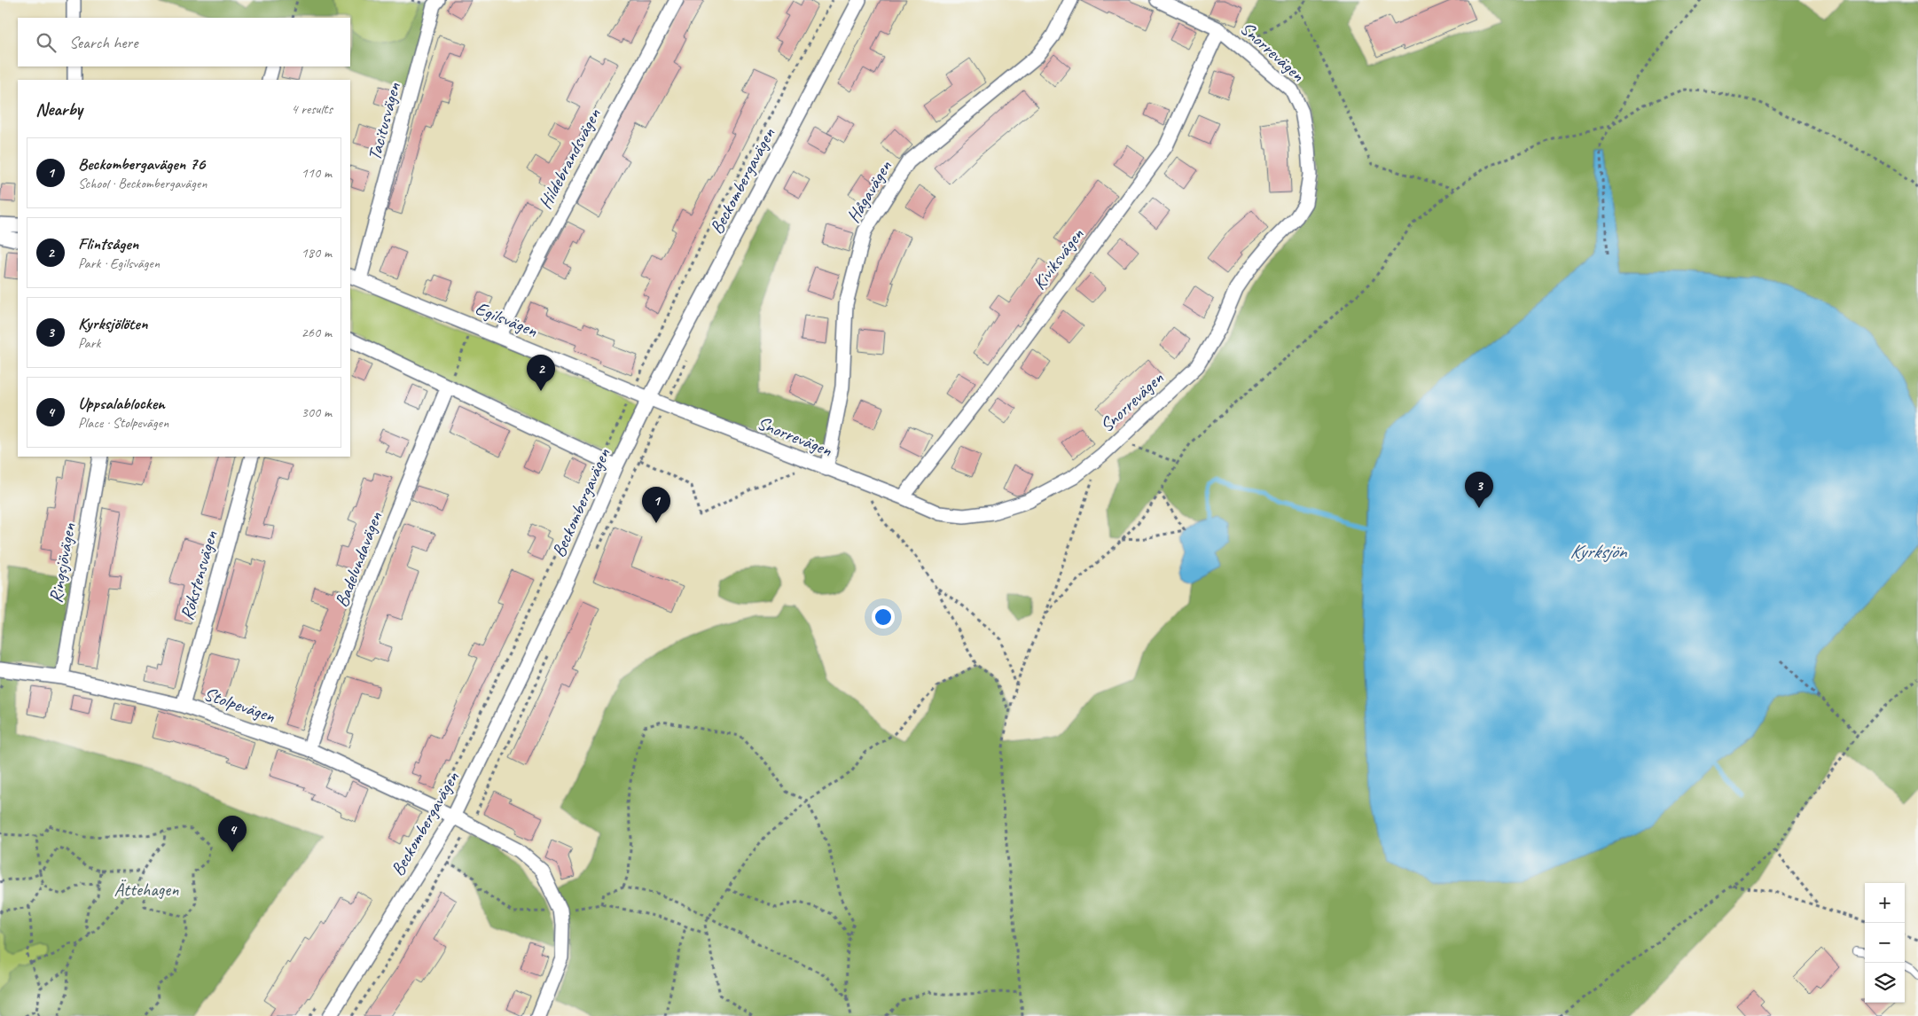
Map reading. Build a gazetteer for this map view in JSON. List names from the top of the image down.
{
  "streets": {
    "street": [
      "Snorrevägen",
      "Tacitusvägen",
      "Hildebrandsvägen",
      "Beckombergavägen",
      "Hågavägen",
      "Kiviksvägen",
      "Egilsvägen",
      "Badelundavägen",
      "Ringsjövägen",
      "Rökstensvägen",
      "Stolpevägen"
    ]
  },
  "crossings": [
    ["Snorrevägen", "Beckombergavägen"],
    ["Snorrevägen", "Hågavägen"],
    ["Snorrevägen", "Kiviksvägen"],
    ["Snorrevägen", "Egilsvägen"],
    ["Tacitusvägen", "Egilsvägen"],
    ["Hildebrandsvägen", "Egilsvägen"],
    ["Beckombergavägen", "Egilsvägen"],
    ["Beckombergavägen", "Stolpevägen"],
    ["Badelundavägen", "Stolpevägen"],
    ["Ringsjövägen", "Stolpevägen"],
    ["Rökstensvägen", "Stolpevägen"]
  ],
  "water": ["Kyrksjön"],
  "parks": ["Ättehagen"],
  "page": {
    "search": "Search here",
    "heading": ["Nearby", "4 results"],
    "list": [
      {
        "mark": "1",
        "name": "Beckombergavägen 76",
        "note": "School · Beckombergavägen",
        "value": "110 m"
      },
      {
        "mark": "2",
        "name": "Flintsågen",
        "note": "Park · Egilsvägen",
        "value": "180 m"
      },
      {
        "mark": "3",
        "name": "Kyrksjölöten",
        "note": "Park",
        "value": "260 m"
      },
      {
        "mark": "4",
        "name": "Uppsalablocken",
        "note": "Place · Stolpevägen",
        "value": "300 m"
      }
    ],
    "pins": [
      "2",
      "3",
      "1",
      "4"
    ],
    "map_buttons": ["+", "−"]
  }
}
